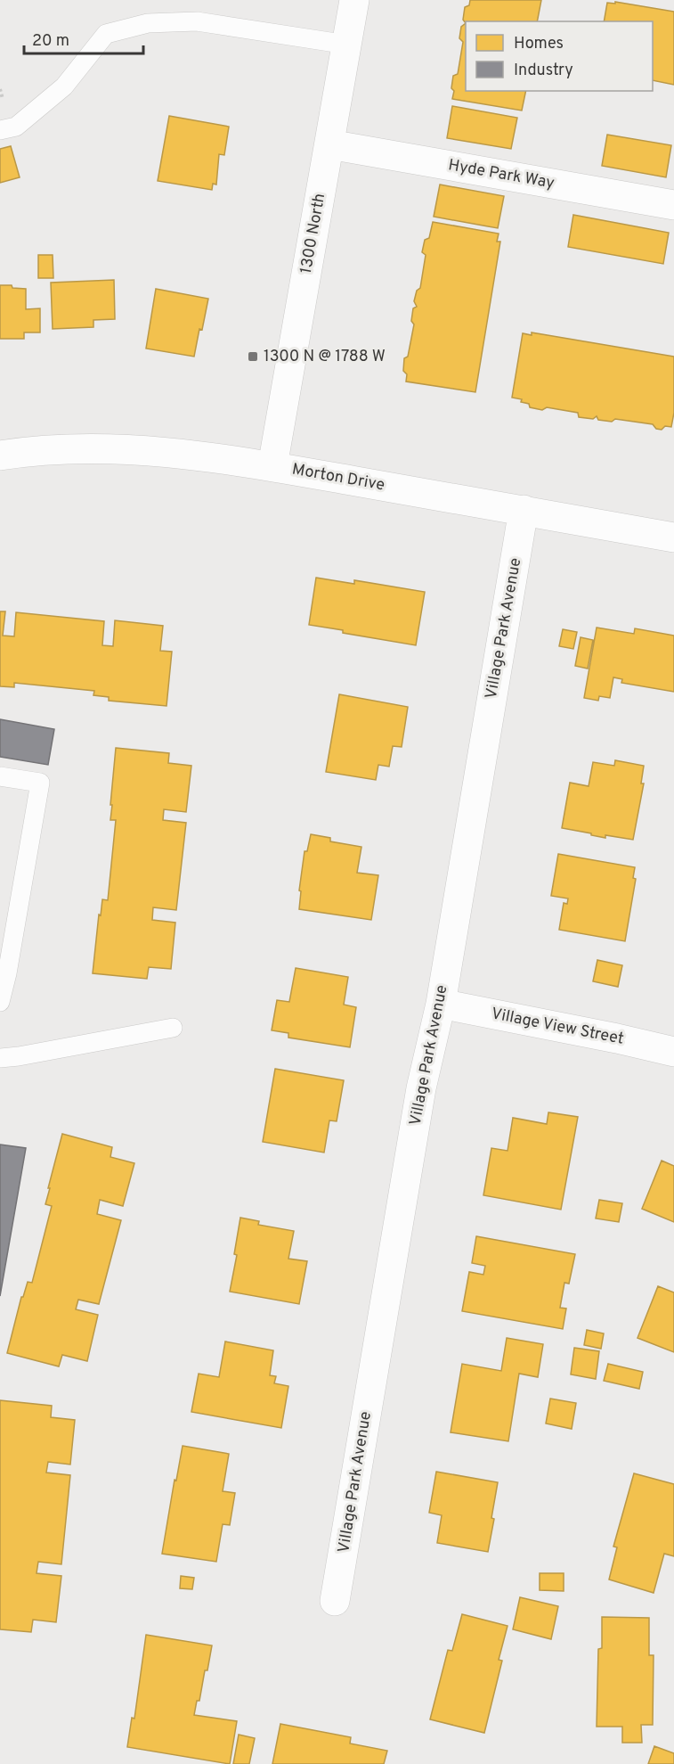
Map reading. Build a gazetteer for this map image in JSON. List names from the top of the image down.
{
  "streets": {
    "street": [
      "Hyde Park Way",
      "1300 North",
      "Morton Drive",
      "Village Park Avenue",
      "Village View Street"
    ]
  },
  "crossings": [
    ["Hyde Park Way", "1300 North"],
    ["1300 North", "Morton Drive"],
    ["Morton Drive", "Village Park Avenue"],
    ["Village Park Avenue", "Village View Street"]
  ],
  "places": {
    "transit": ["1300 N @ 1788 W"]
  },
  "legend": ["Homes", "Industry"],
  "scale_bar": "20 m"
}
